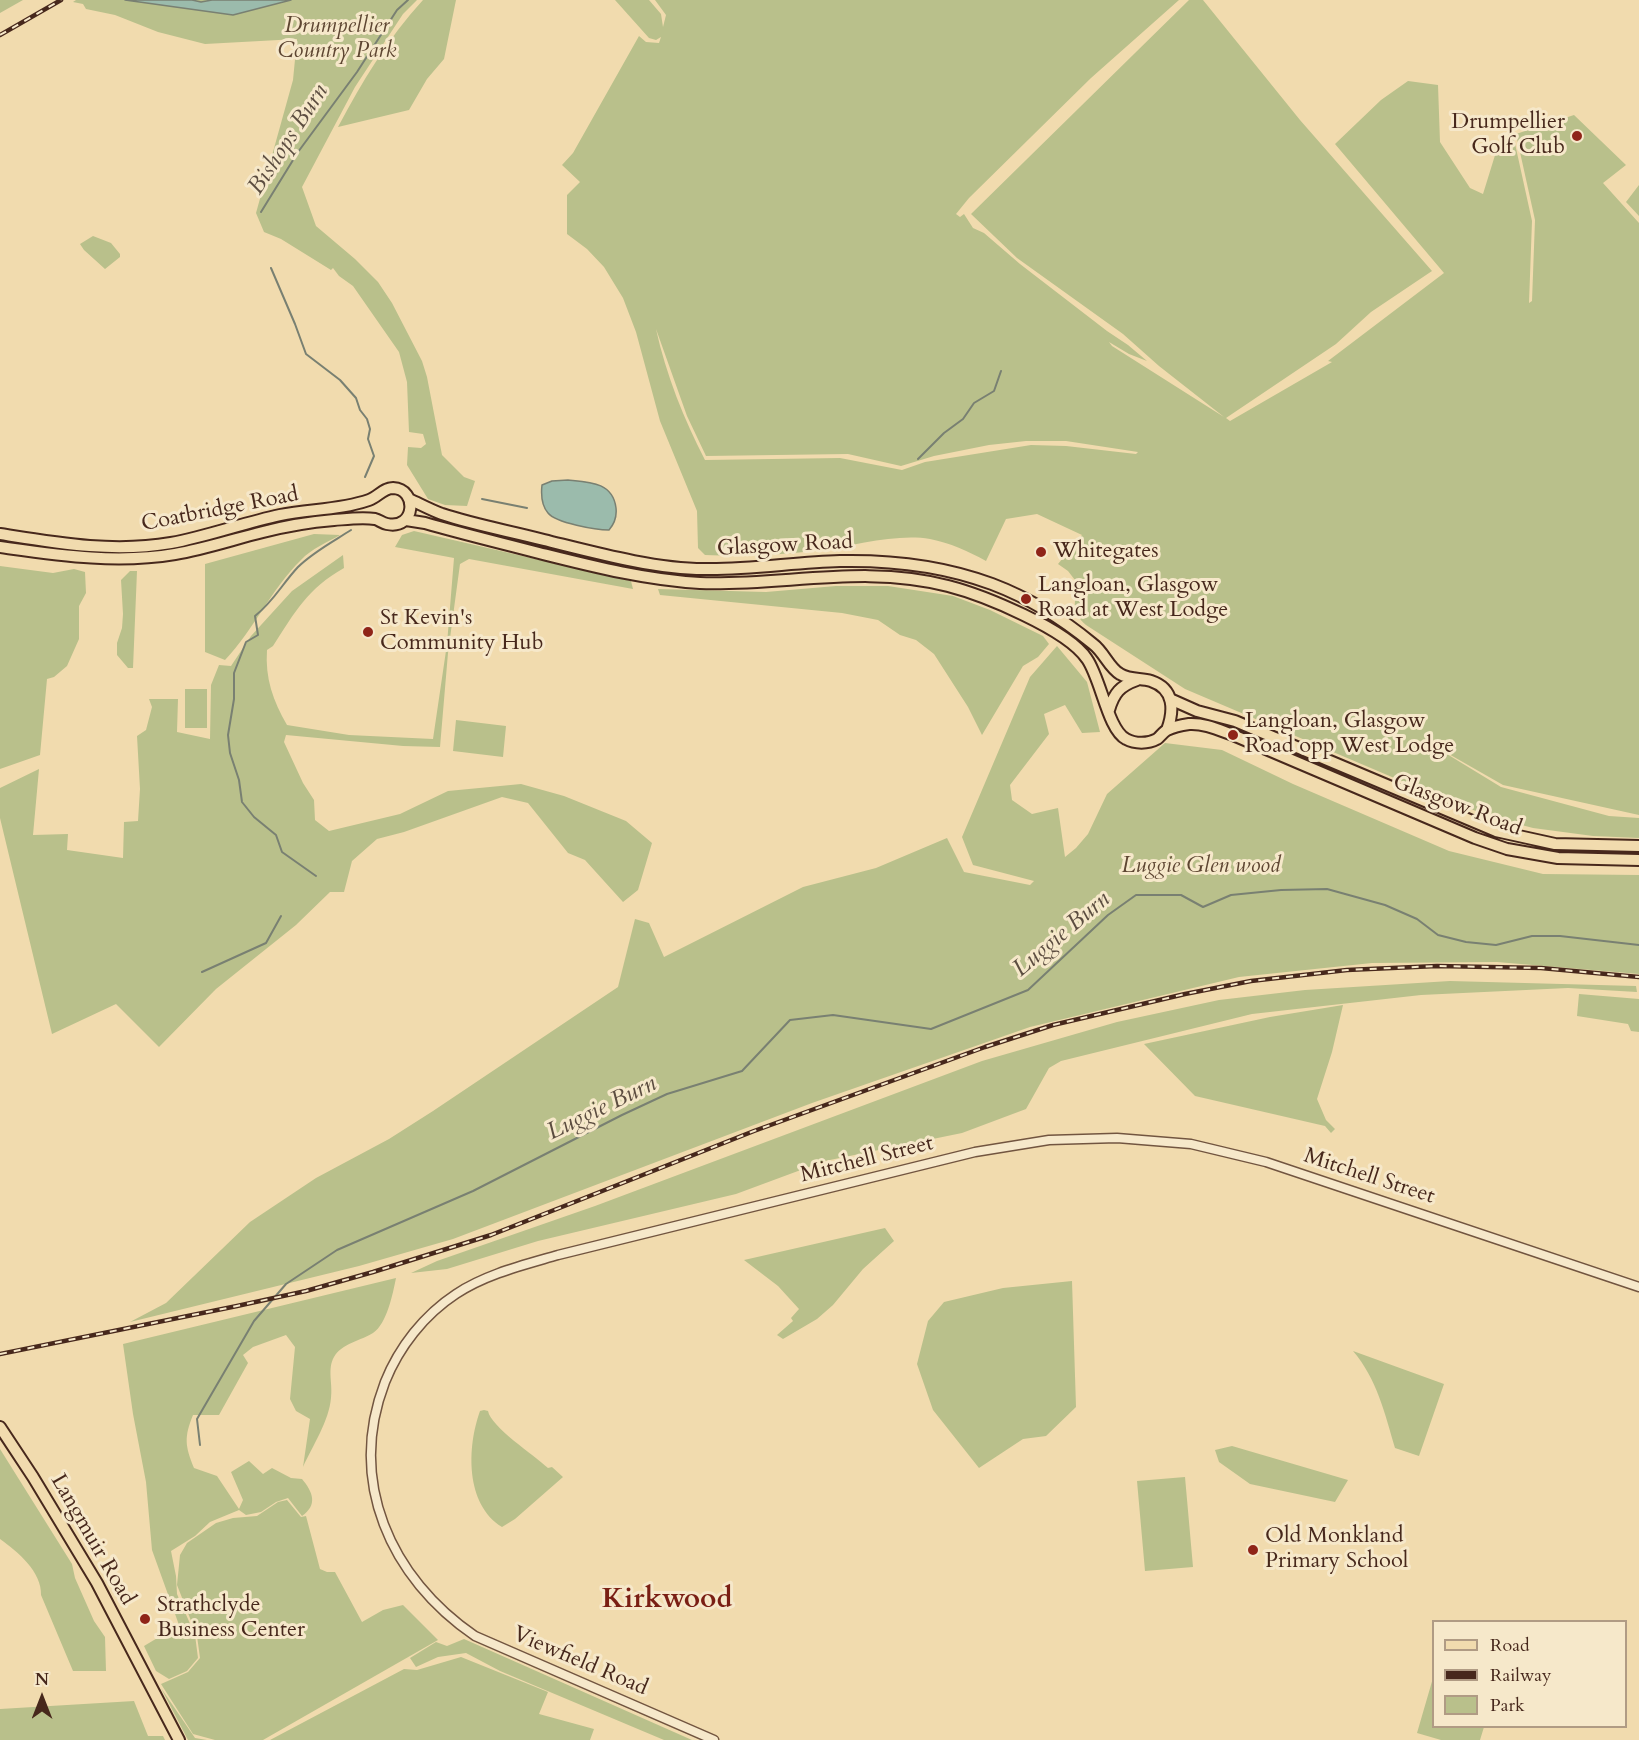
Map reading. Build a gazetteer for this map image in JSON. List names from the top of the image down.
{
  "streets": {
    "main road": ["Coatbridge Road", "Glasgow Road", "Langmuir Road"],
    "street": ["Mitchell Street", "Viewfield Road"]
  },
  "crossings": [
    ["Coatbridge Road", "Glasgow Road"],
    ["Mitchell Street", "Viewfield Road"]
  ],
  "districts": ["Kirkwood"],
  "water": ["Bishops Burn", "Luggie Burn"],
  "parks": ["Drumpellier Country Park", "Luggie Glen wood"],
  "places": [
    "Drumpellier Golf Club",
    "Whitegates",
    "Langloan, Glasgow Road at West Lodge",
    "St Kevin's Community Hub",
    "Langloan, Glasgow Road opp West Lodge",
    "Old Monkland Primary School",
    "Strathclyde Business Center"
  ],
  "legend": ["Road", "Railway", "Park"],
  "north": "top"
}
